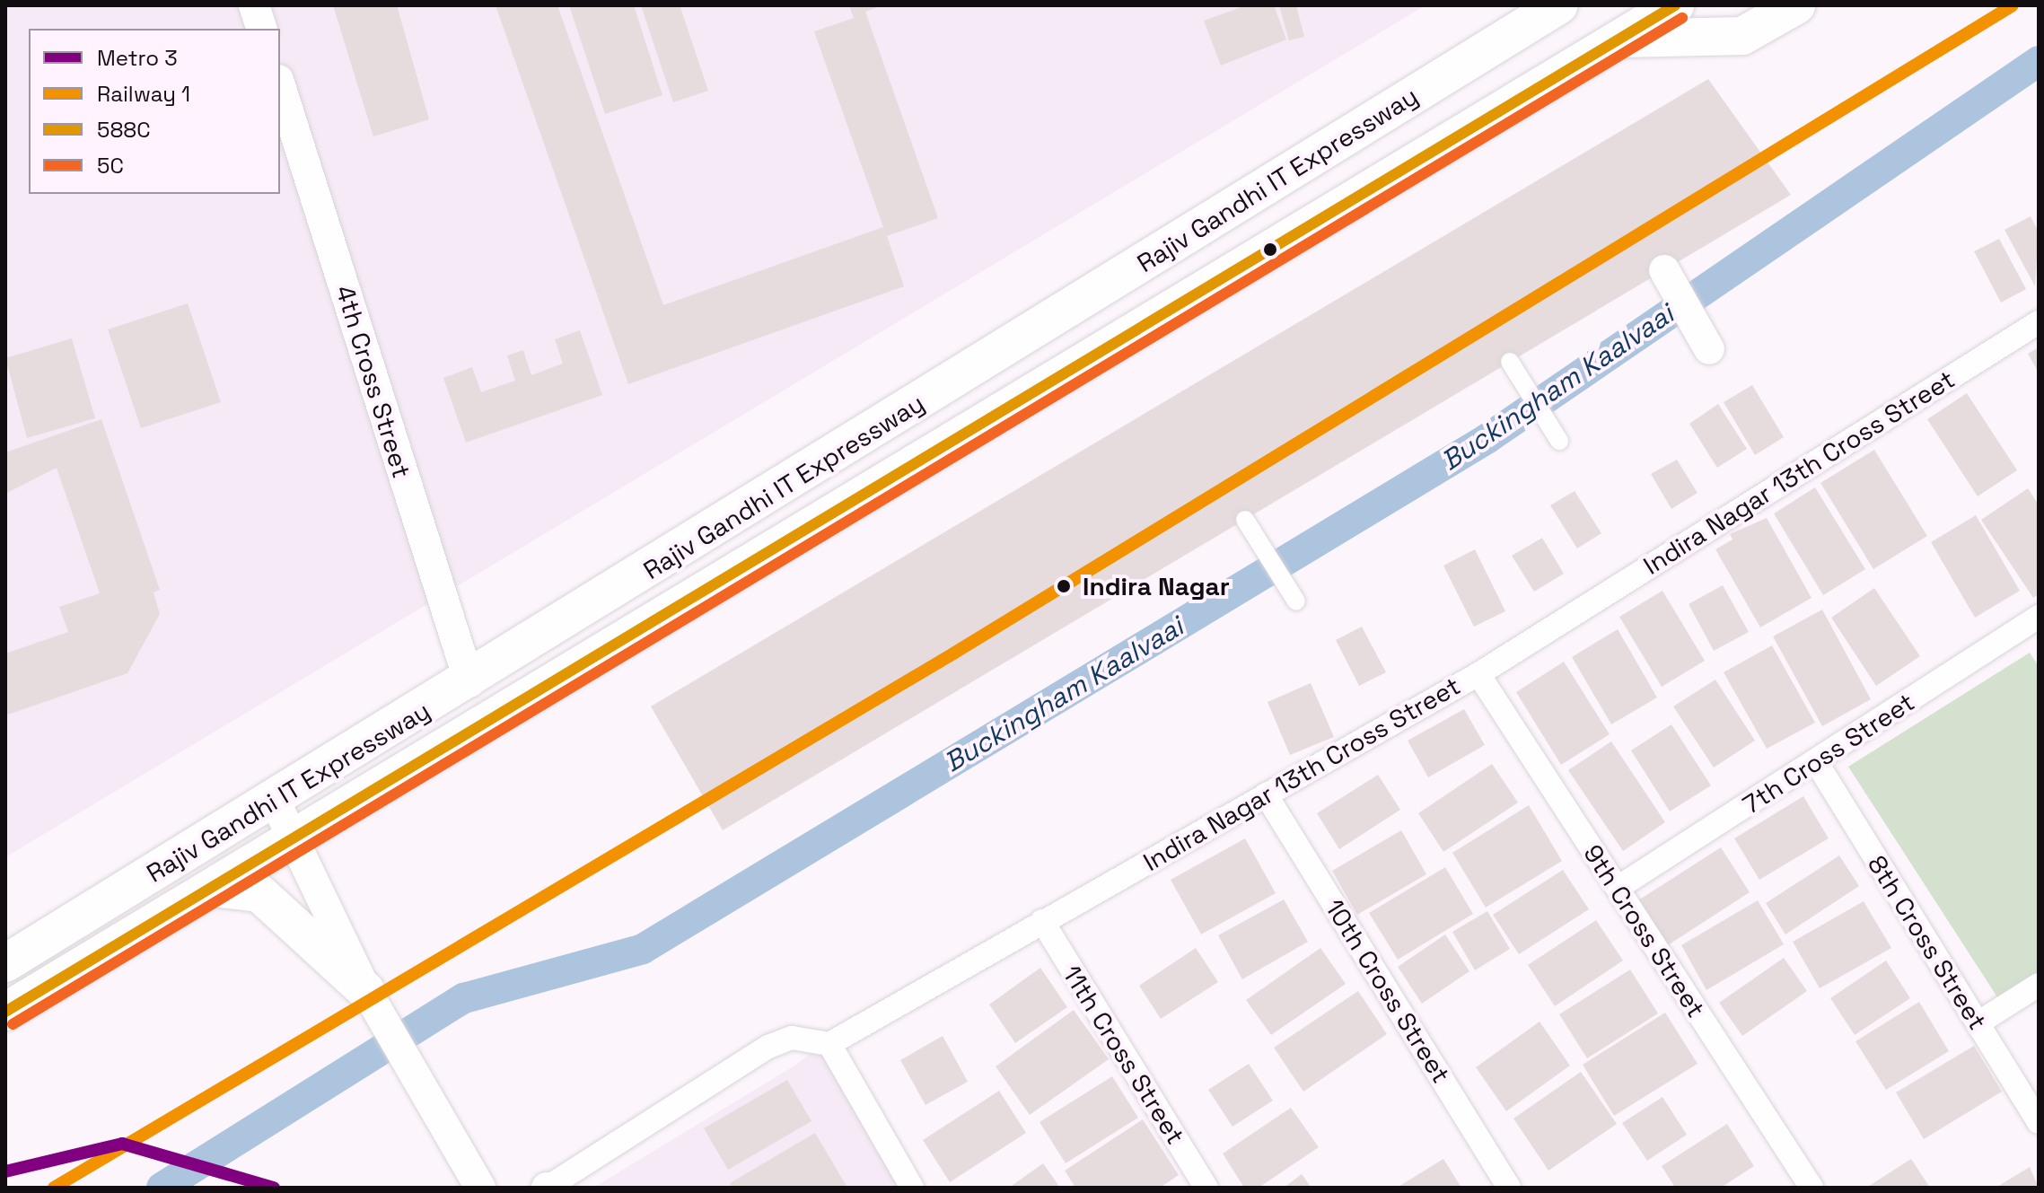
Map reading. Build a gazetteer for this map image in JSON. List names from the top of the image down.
{
  "streets": {
    "main road": ["Rajiv Gandhi IT Expressway"],
    "street": [
      "4th Cross Street",
      "Indira Nagar 13th Cross Street",
      "7th Cross Street",
      "9th Cross Street",
      "8th Cross Street",
      "10th Cross Street",
      "11th Cross Street"
    ]
  },
  "crossings": [
    ["Rajiv Gandhi IT Expressway", "4th Cross Street"],
    ["Indira Nagar 13th Cross Street", "9th Cross Street"],
    ["Indira Nagar 13th Cross Street", "10th Cross Street"],
    ["Indira Nagar 13th Cross Street", "11th Cross Street"],
    ["7th Cross Street", "9th Cross Street"],
    ["7th Cross Street", "8th Cross Street"]
  ],
  "water": ["Buckingham Kaalvaai"],
  "places": ["Indira Nagar"],
  "lines": [
    "rail line 1",
    "transit line 588C",
    "transit line 5C",
    "metro line 3"
  ],
  "legend": [
    "Metro 3",
    "Railway 1",
    "588C",
    "5C"
  ]
}
